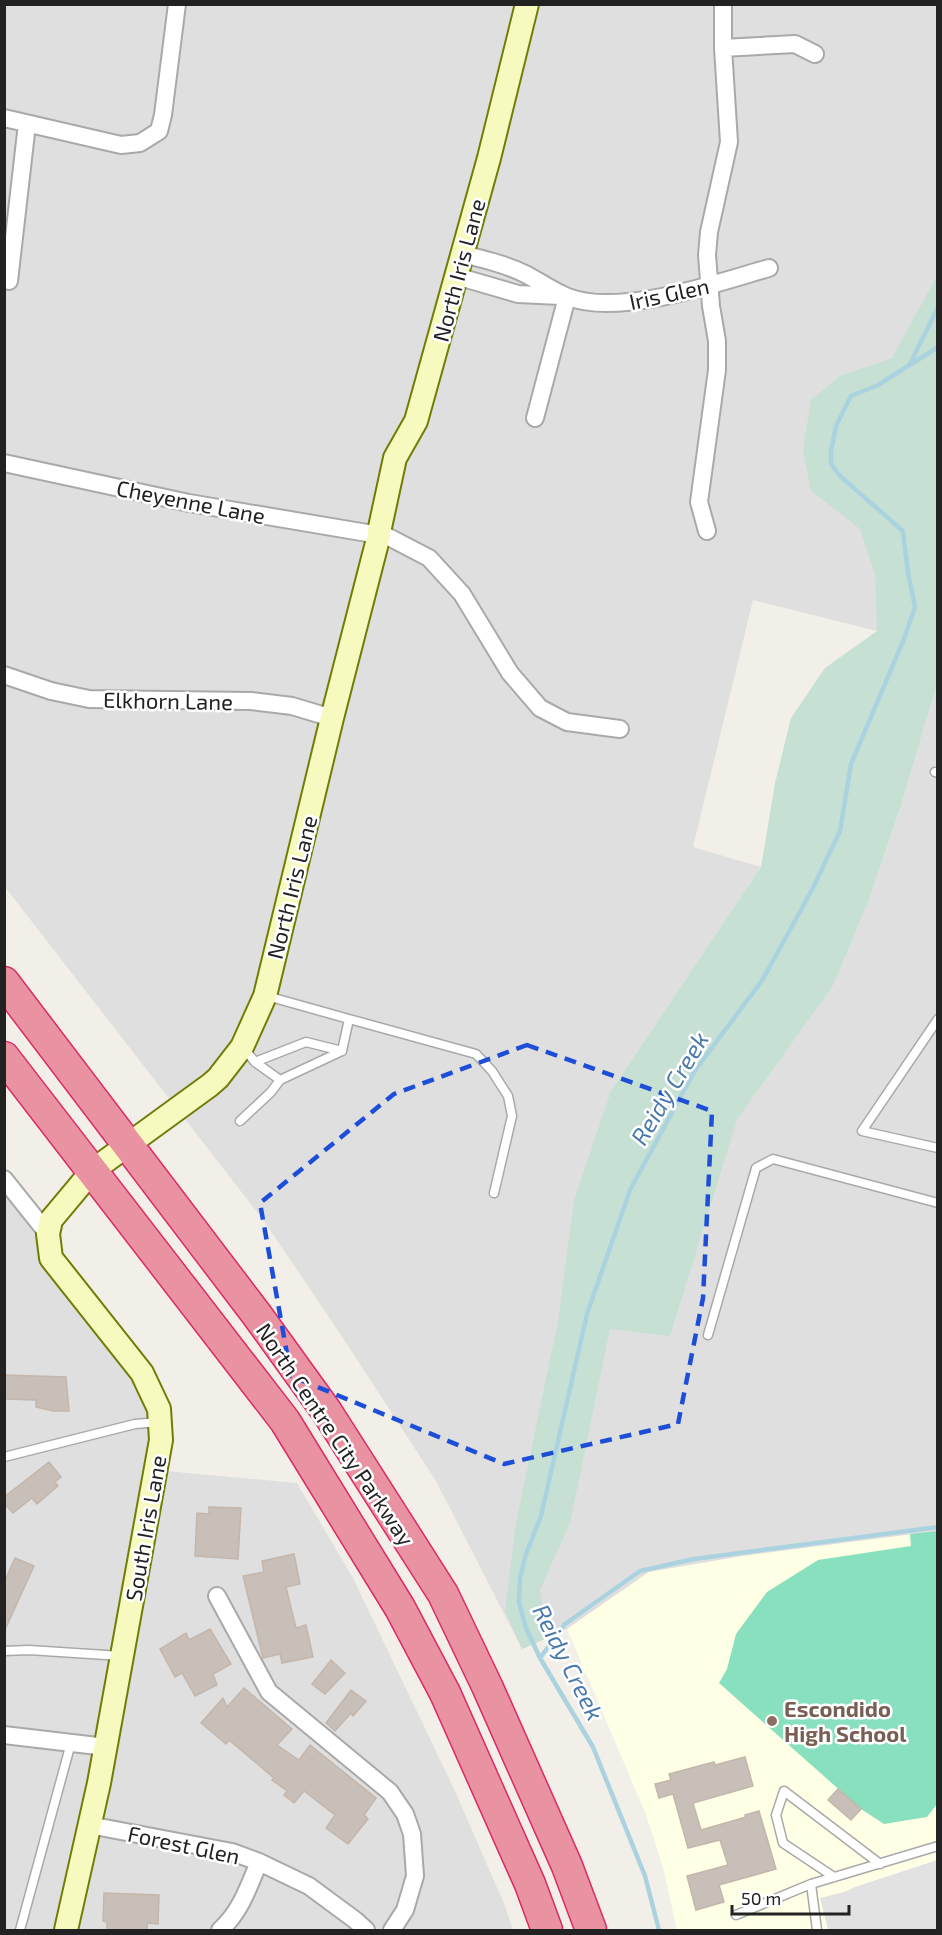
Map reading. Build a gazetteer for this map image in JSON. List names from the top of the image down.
{
  "streets": {
    "highway": ["North Centre City Parkway"],
    "street": [
      "North Iris Lane",
      "Iris Glen",
      "Cheyenne Lane",
      "Elkhorn Lane",
      "South Iris Lane",
      "Forest Glen"
    ]
  },
  "crossings": [
    ["North Iris Lane", "Iris Glen"],
    ["North Iris Lane", "Cheyenne Lane"],
    ["North Iris Lane", "Elkhorn Lane"],
    ["North Iris Lane", "North Centre City Parkway"],
    ["South Iris Lane", "Forest Glen"]
  ],
  "water": ["Reidy Creek"],
  "places": ["Escondido High School"],
  "scale_bar": "50 m"
}
